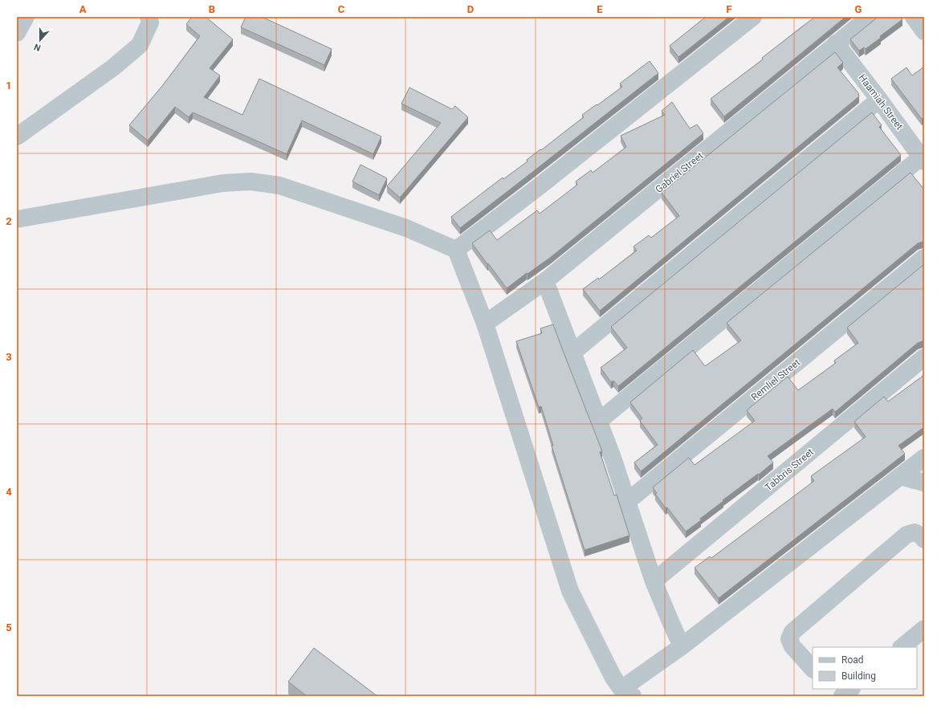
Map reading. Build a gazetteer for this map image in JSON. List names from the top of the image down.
{
  "streets": {
    "street": [
      "Haamiah Street",
      "Gabriel Street",
      "Remliel Street",
      "Tabbris Street"
    ]
  },
  "crossings": [
    ["Haamiah Street", "Gabriel Street"]
  ],
  "legend": ["Road", "Building"],
  "north": "bottom",
  "grid": {
    "columns": [
      "A",
      "B",
      "C",
      "D",
      "E",
      "F",
      "G"
    ],
    "rows": [
      "1",
      "2",
      "3",
      "4",
      "5"
    ]
  }
}
